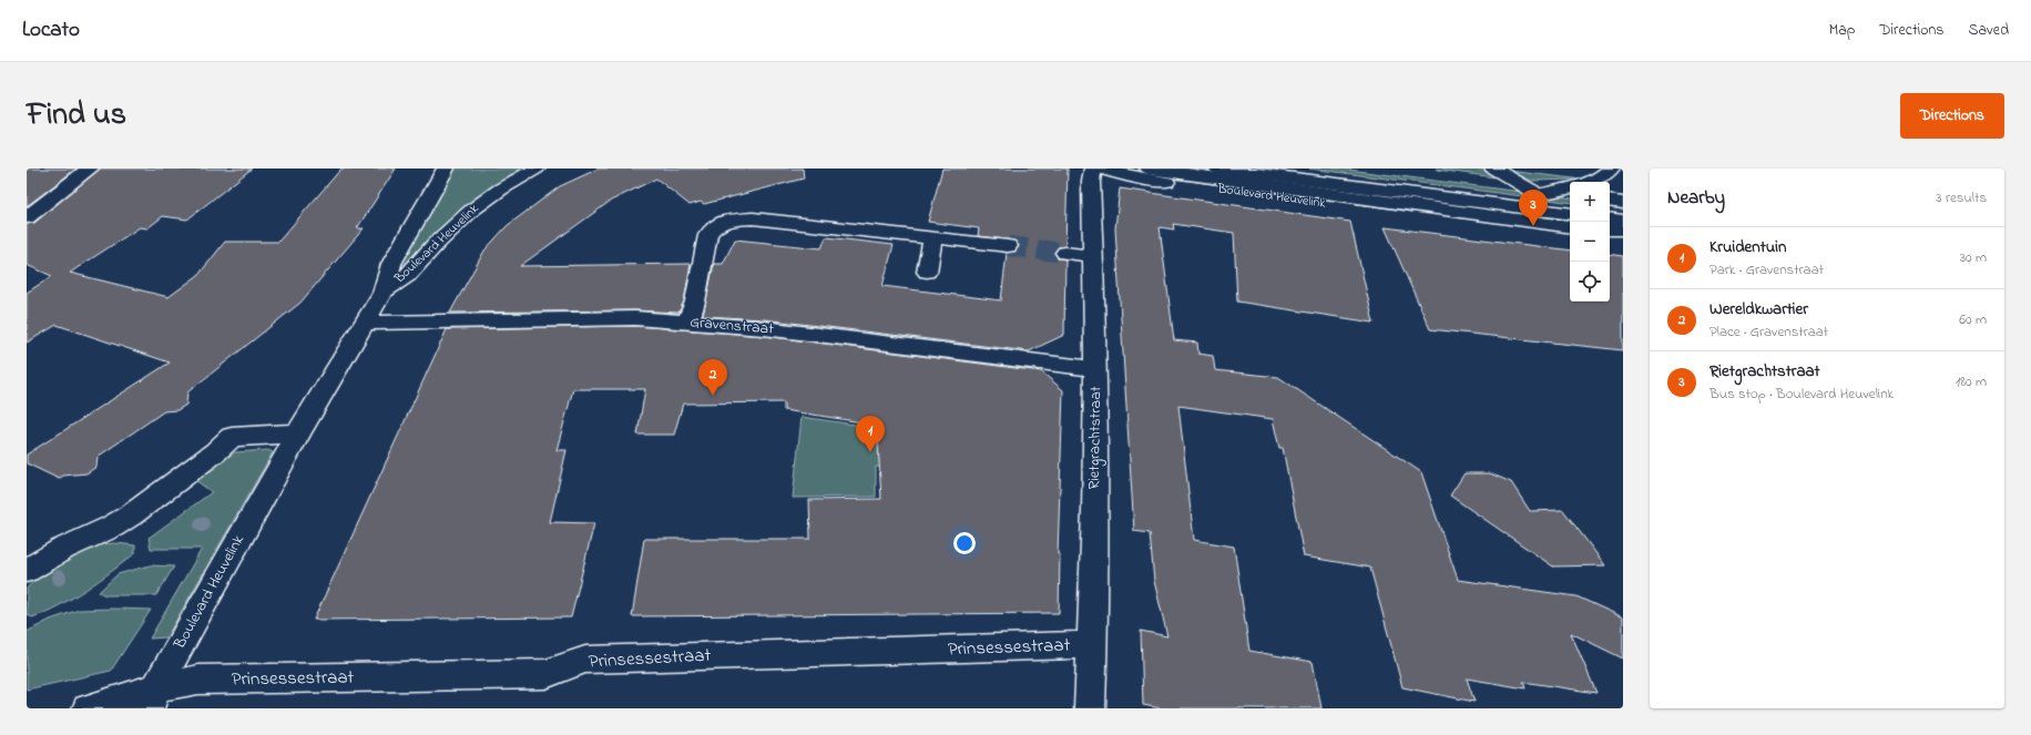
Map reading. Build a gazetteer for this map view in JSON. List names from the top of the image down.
{
  "streets": {
    "street": [
      "Boulevard Heuvelink",
      "Gravenstraat",
      "Rietgrachtstraat",
      "Prinsessestraat"
    ]
  },
  "crossings": [
    ["Boulevard Heuvelink", "Gravenstraat"],
    ["Boulevard Heuvelink", "Prinsessestraat"],
    ["Gravenstraat", "Rietgrachtstraat"],
    ["Rietgrachtstraat", "Prinsessestraat"]
  ],
  "page": {
    "header": "Locato",
    "nav": ["Map", "Directions", "Saved"],
    "title": "Find us",
    "buttons": "Directions",
    "heading": ["Nearby", "3 results"],
    "map_buttons": ["+", "−"],
    "pins": ["3", "2", "1"],
    "list": [
      {
        "mark": "1",
        "name": "Kruidentuin",
        "note": "Park · Gravenstraat",
        "value": "30 m"
      },
      {
        "mark": "2",
        "name": "Wereldkwartier",
        "note": "Place · Gravenstraat",
        "value": "60 m"
      },
      {
        "mark": "3",
        "name": "Rietgrachtstraat",
        "note": "Bus stop · Boulevard Heuvelink",
        "value": "180 m"
      }
    ]
  }
}
